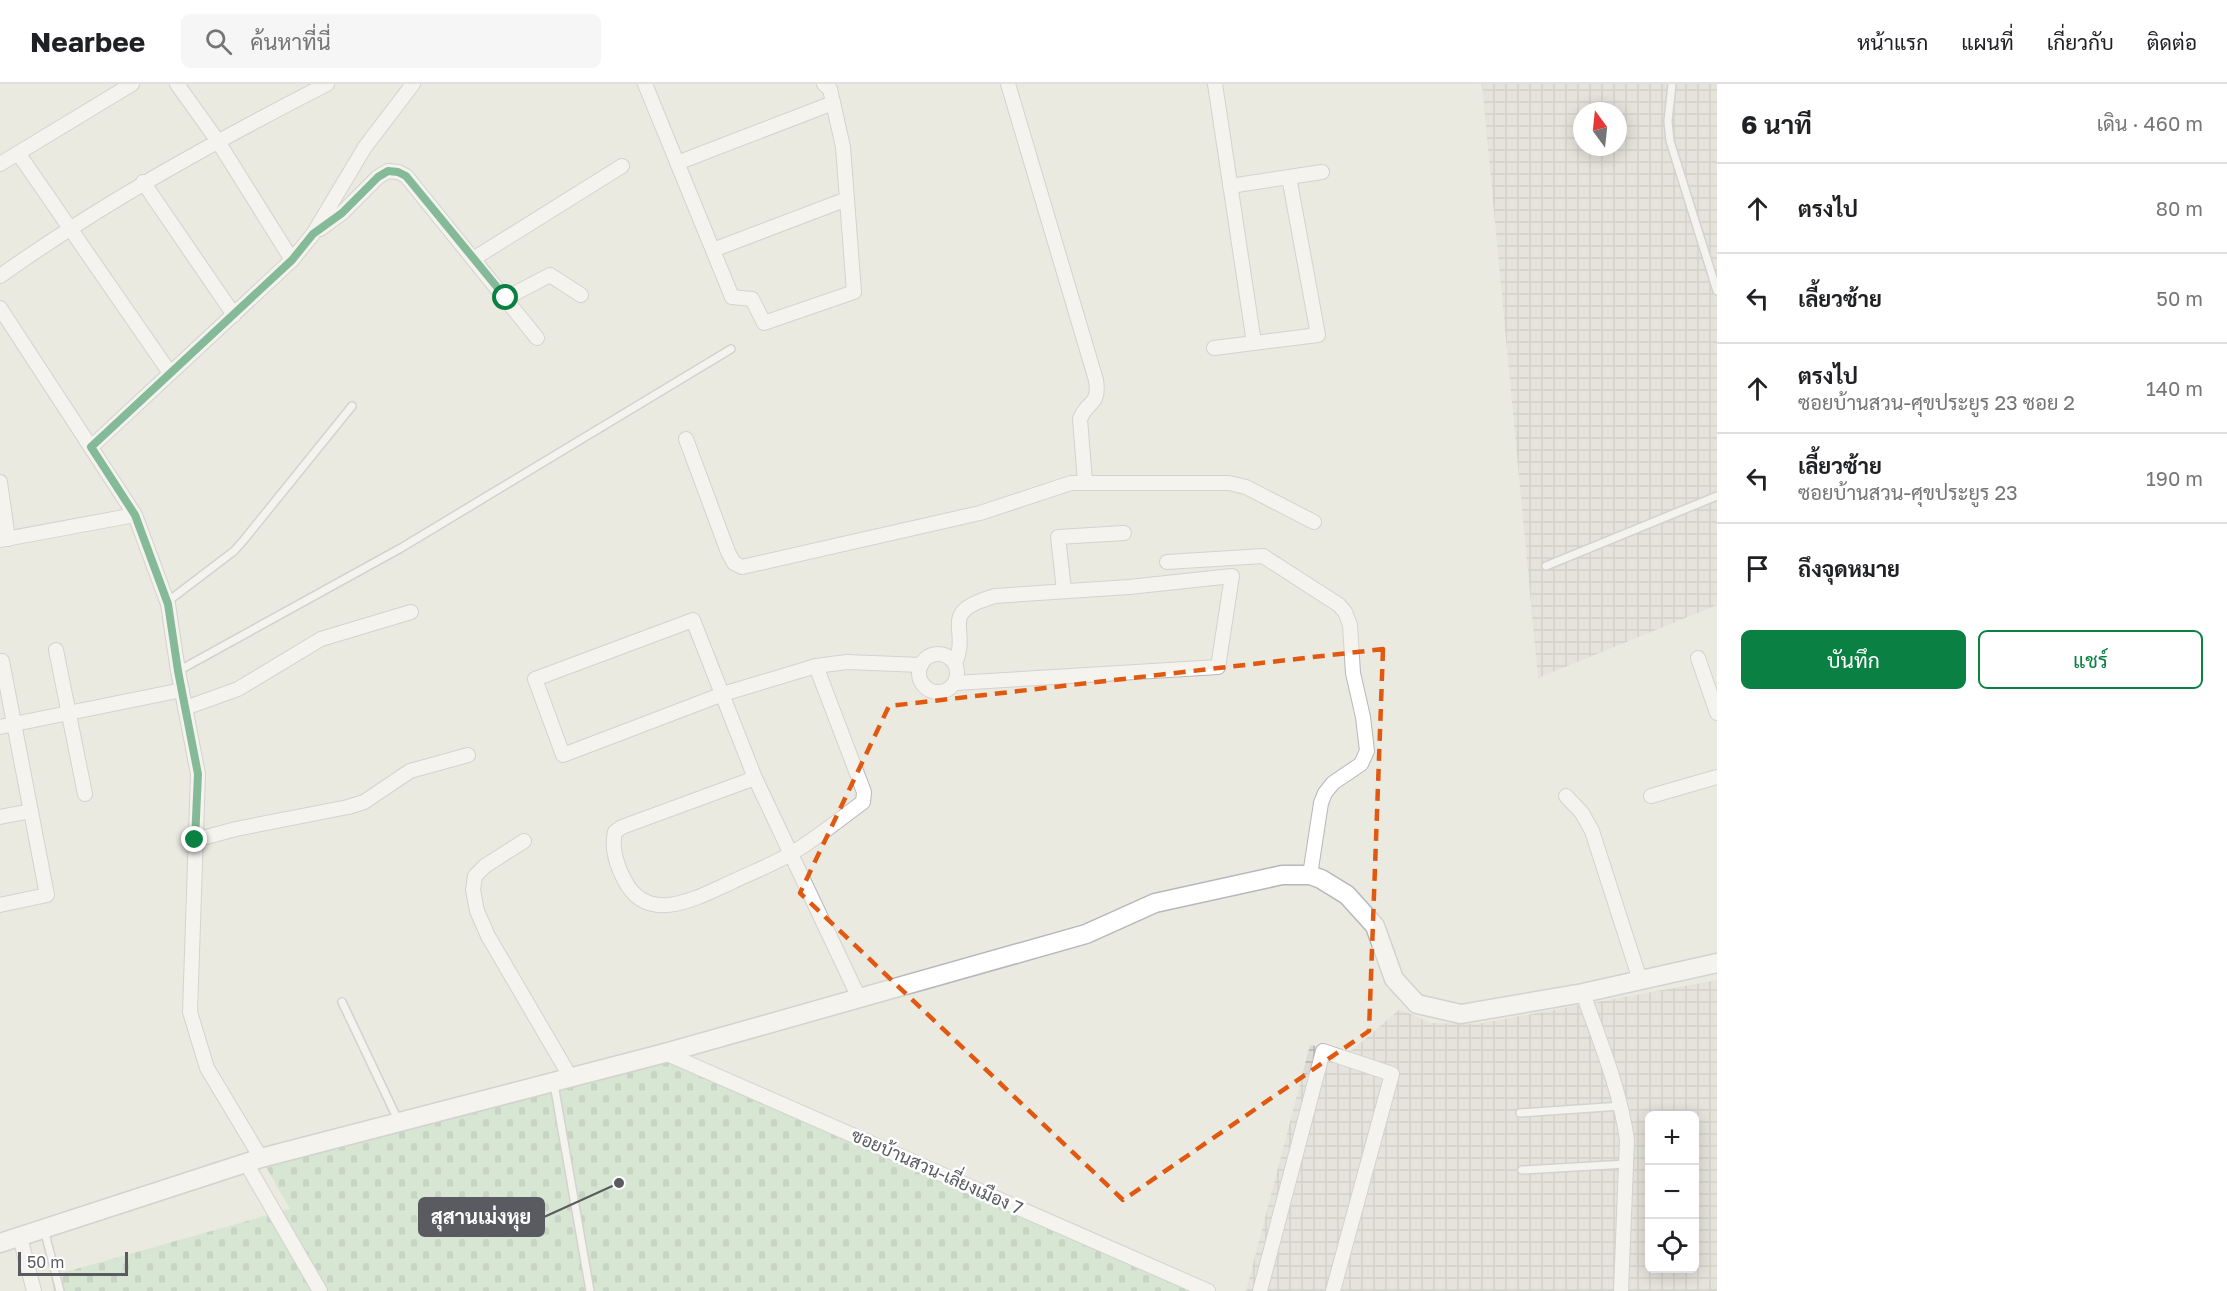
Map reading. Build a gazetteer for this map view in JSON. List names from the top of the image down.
{
  "streets": {
    "street": ["ซอยบ้านสวน-เลี่ยงเมือง 7"]
  },
  "places": ["สุสานเม่งหุย"],
  "scale_bar": "50 m",
  "north": "top",
  "page": {
    "header": "Nearbee",
    "search": "ค้นหาที่นี่",
    "nav": [
      "หน้าแรก",
      "แผนที่",
      "เกี่ยวกับ",
      "ติดต่อ"
    ],
    "heading": ["6 นาที", "เดิน · 460 m"],
    "list": [
      ["ตรงไป", "80 m"],
      ["เลี้ยวซ้าย", "50 m"],
      ["ตรงไป", "ซอยบ้านสวน-ศุขประยูร 23 ซอย 2", "140 m"],
      ["เลี้ยวซ้าย", "ซอยบ้านสวน-ศุขประยูร 23", "190 m"],
      "ถึงจุดหมาย"
    ],
    "buttons": ["บันทึก", "แชร์"],
    "map_buttons": ["+", "−"],
    "scale": "50 m"
  }
}
